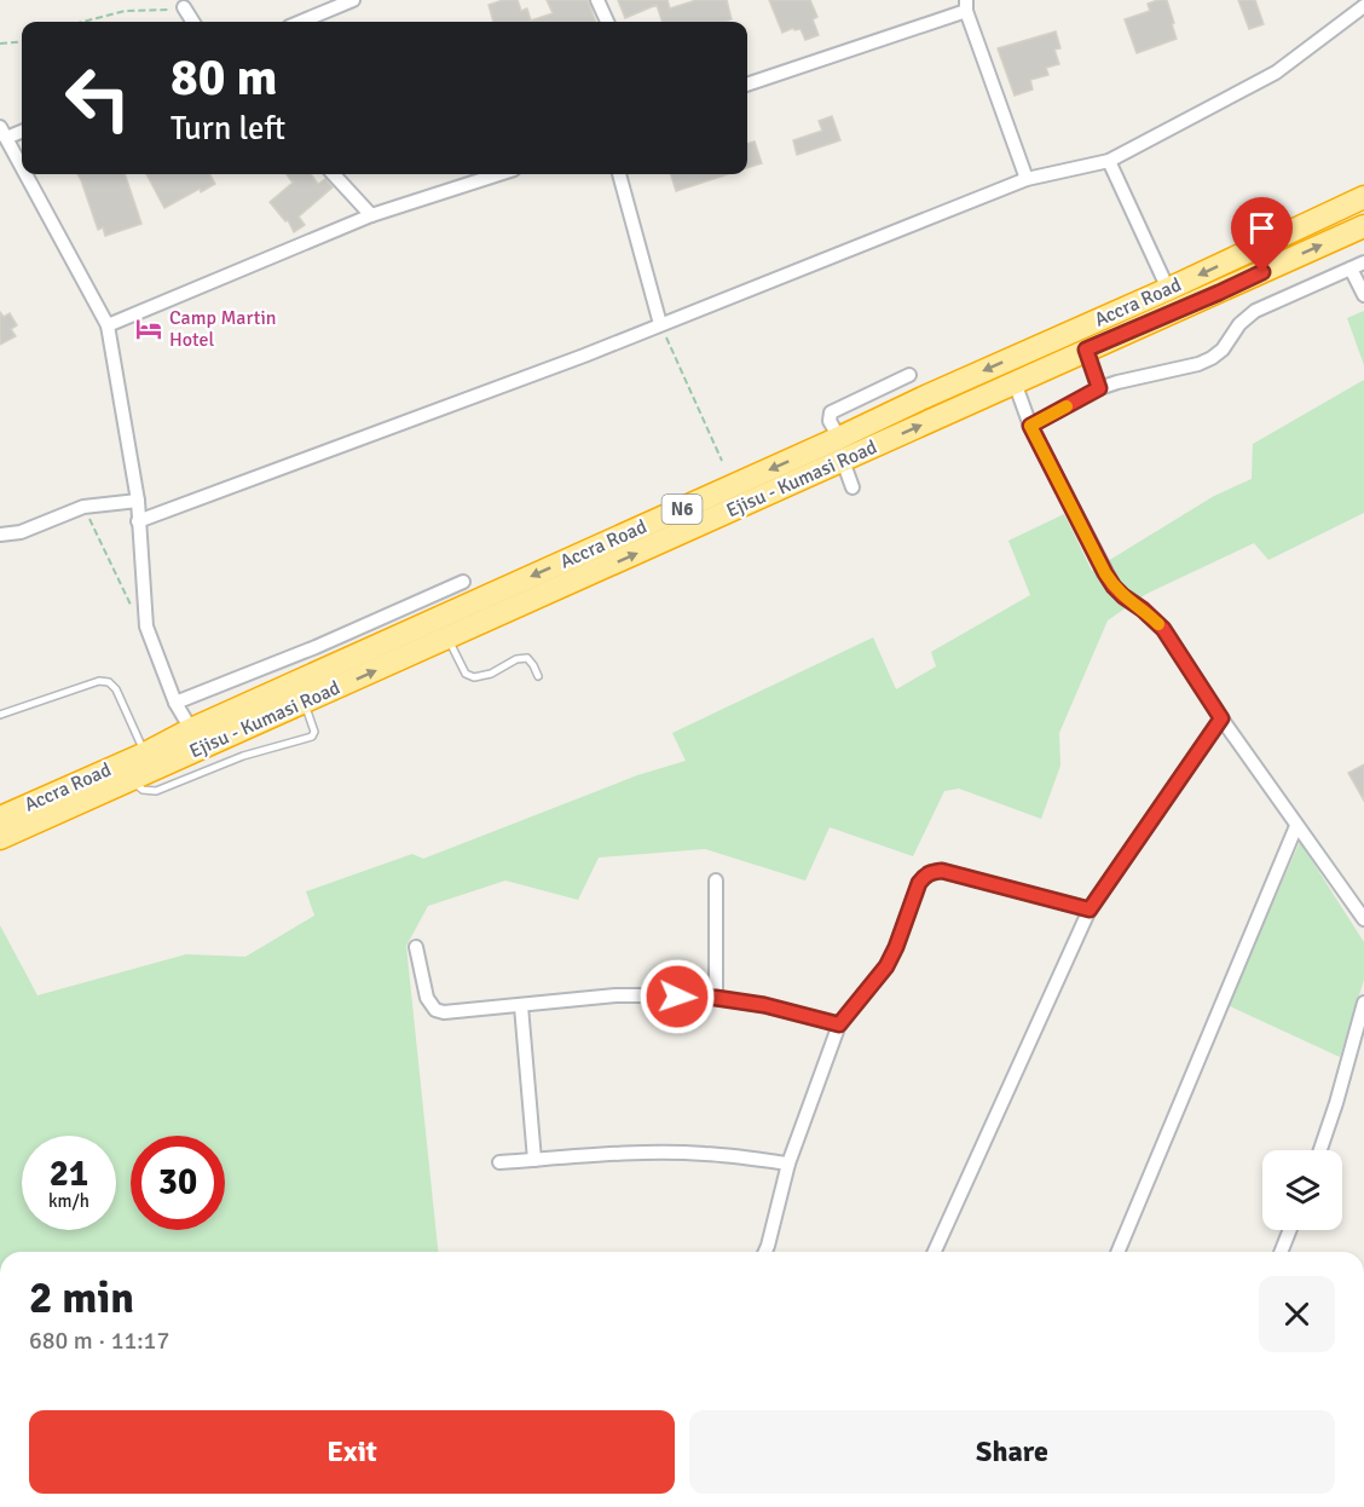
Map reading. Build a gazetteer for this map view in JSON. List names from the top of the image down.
{
  "streets": {
    "highway": ["Accra Road", "Ejisu - Kumasi Road", "N6"]
  },
  "one_way": ["Accra Road", "Ejisu - Kumasi Road"],
  "places": {
    "hotel": ["Camp Martin Hotel"]
  },
  "page": {
    "turn": ["80 m", "Turn left"],
    "speed": "21 km/h",
    "limit": "30",
    "heading": ["2 min", "680 m · 11:17"],
    "buttons": ["Exit", "Share"]
  }
}
